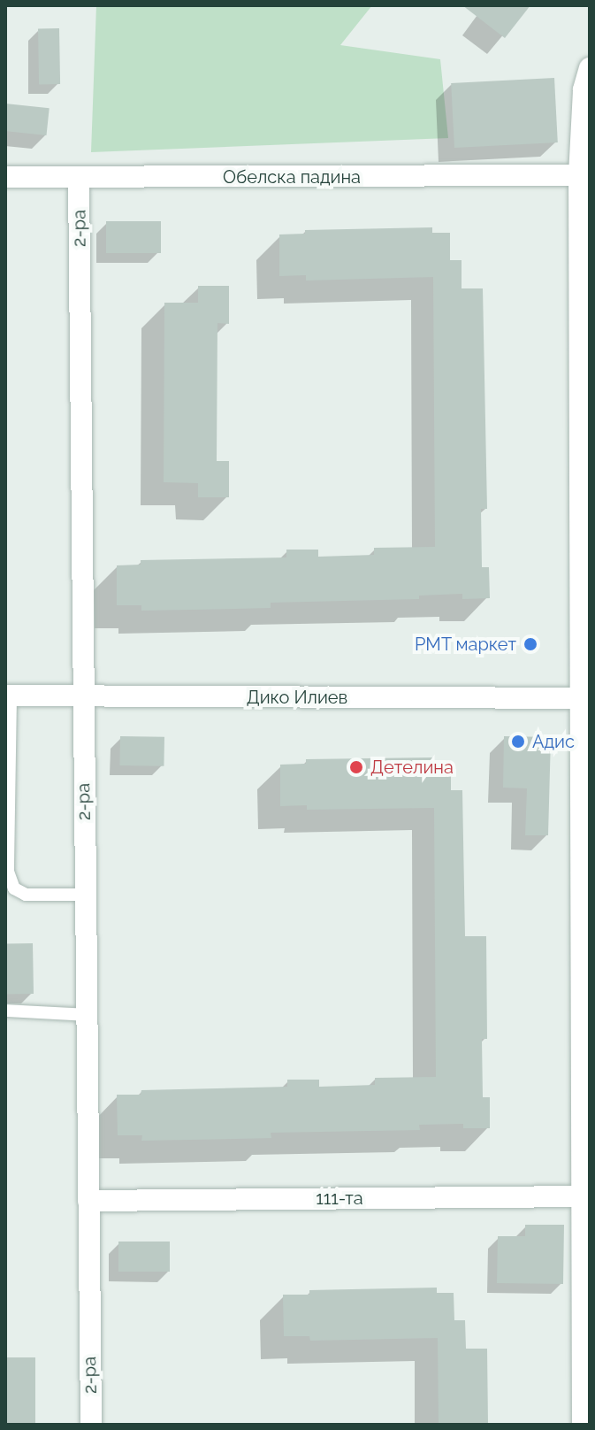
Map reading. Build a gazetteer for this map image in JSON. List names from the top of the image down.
{
  "streets": {
    "street": [
      "Обелска падина",
      "2-ра",
      "Дико Илиев",
      "111-та"
    ]
  },
  "crossings": [
    ["Обелска падина", "2-ра"],
    ["2-ра", "Дико Илиев"],
    ["2-ра", "111-та"]
  ],
  "places": ["РМТ маркет", "Адис", "Детелина"]
}
